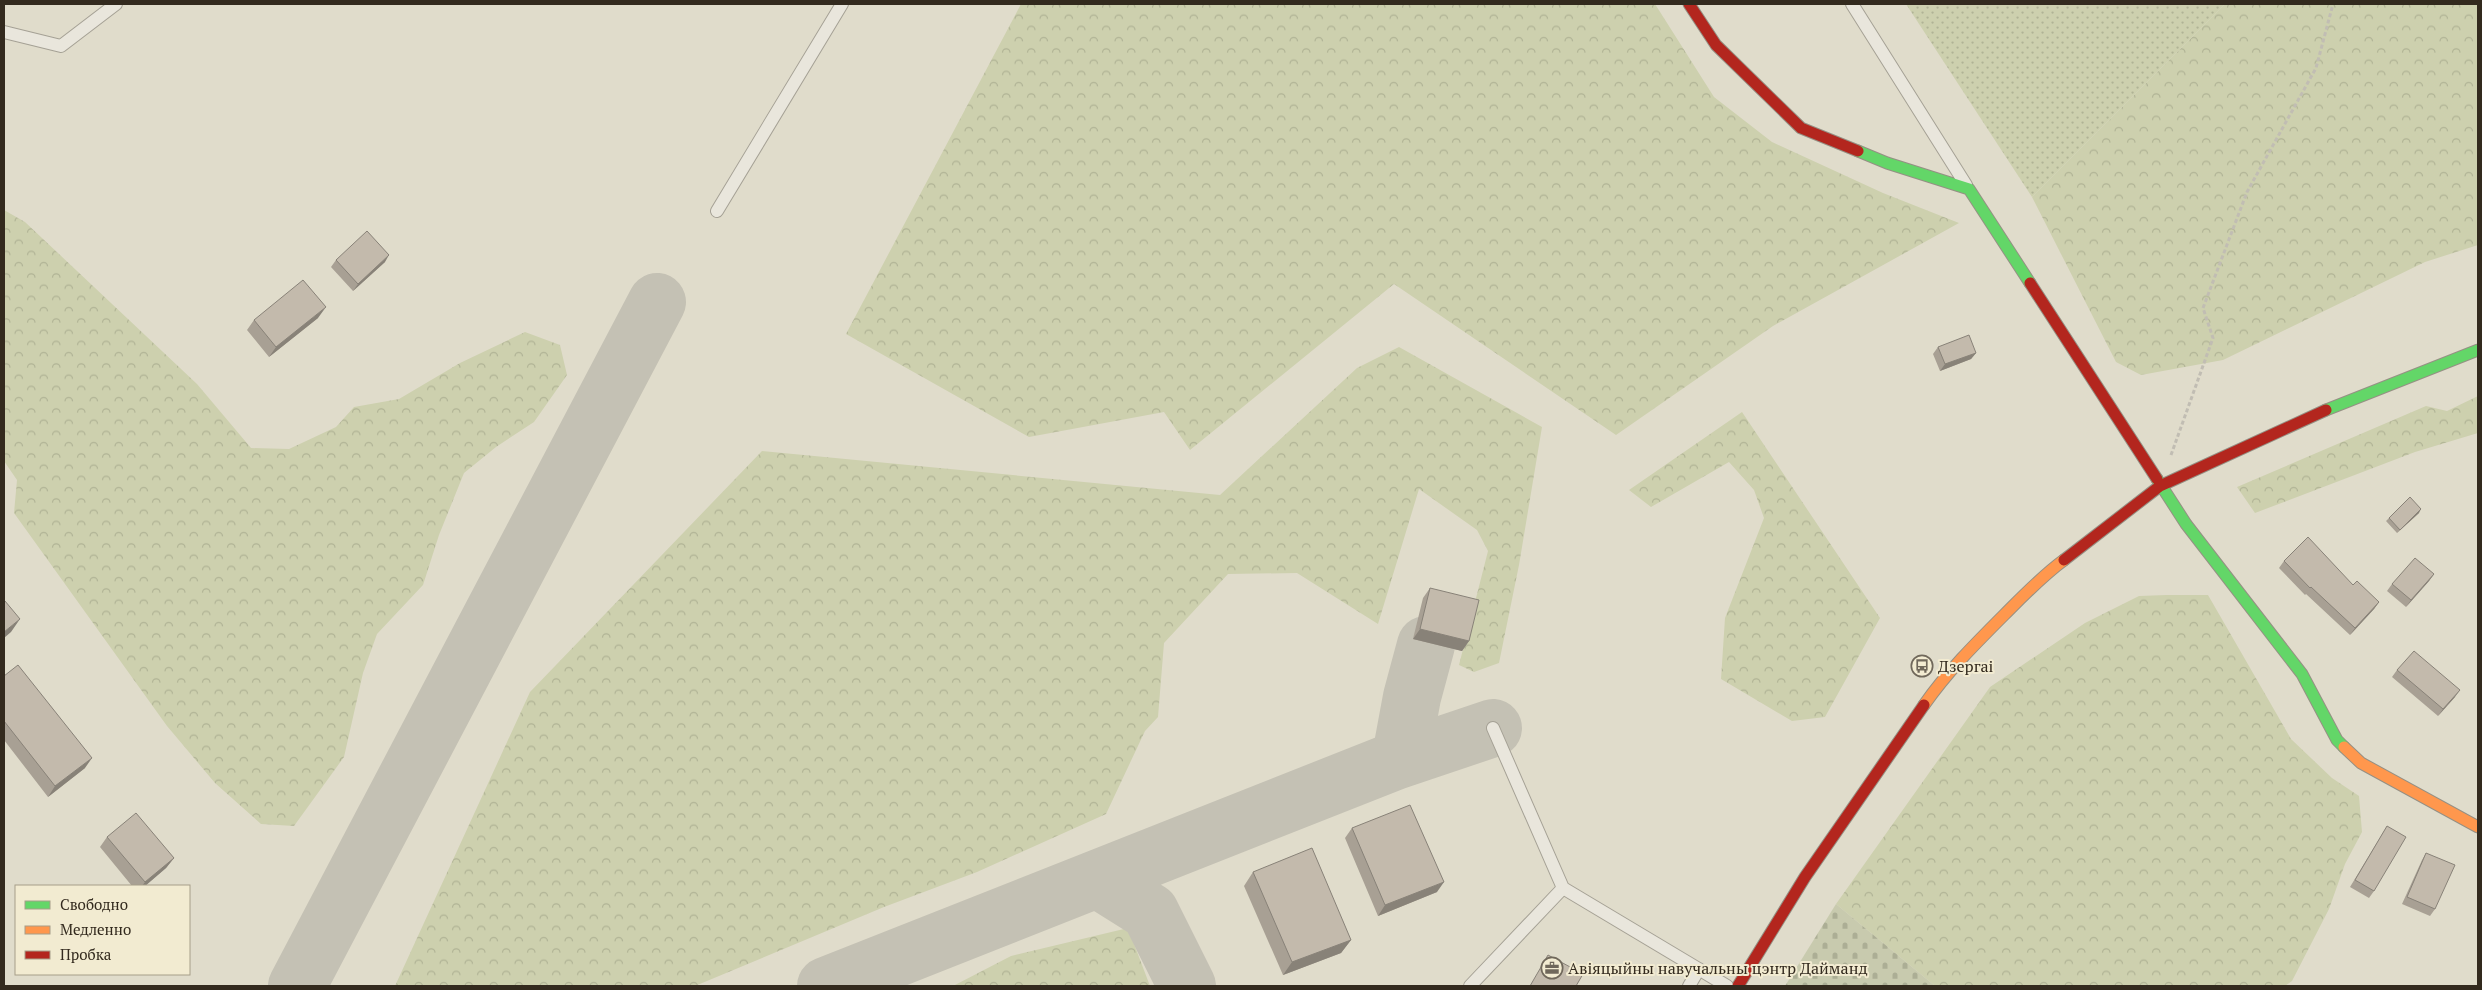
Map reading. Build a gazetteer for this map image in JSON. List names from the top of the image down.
{
  "places": {
    "bus stop": ["Дзергаі"],
    "office": ["Авіяцыйны навучальны цэнтр Дайманд"]
  },
  "legend": ["Свободно", "Медленно", "Пробка"]
}
